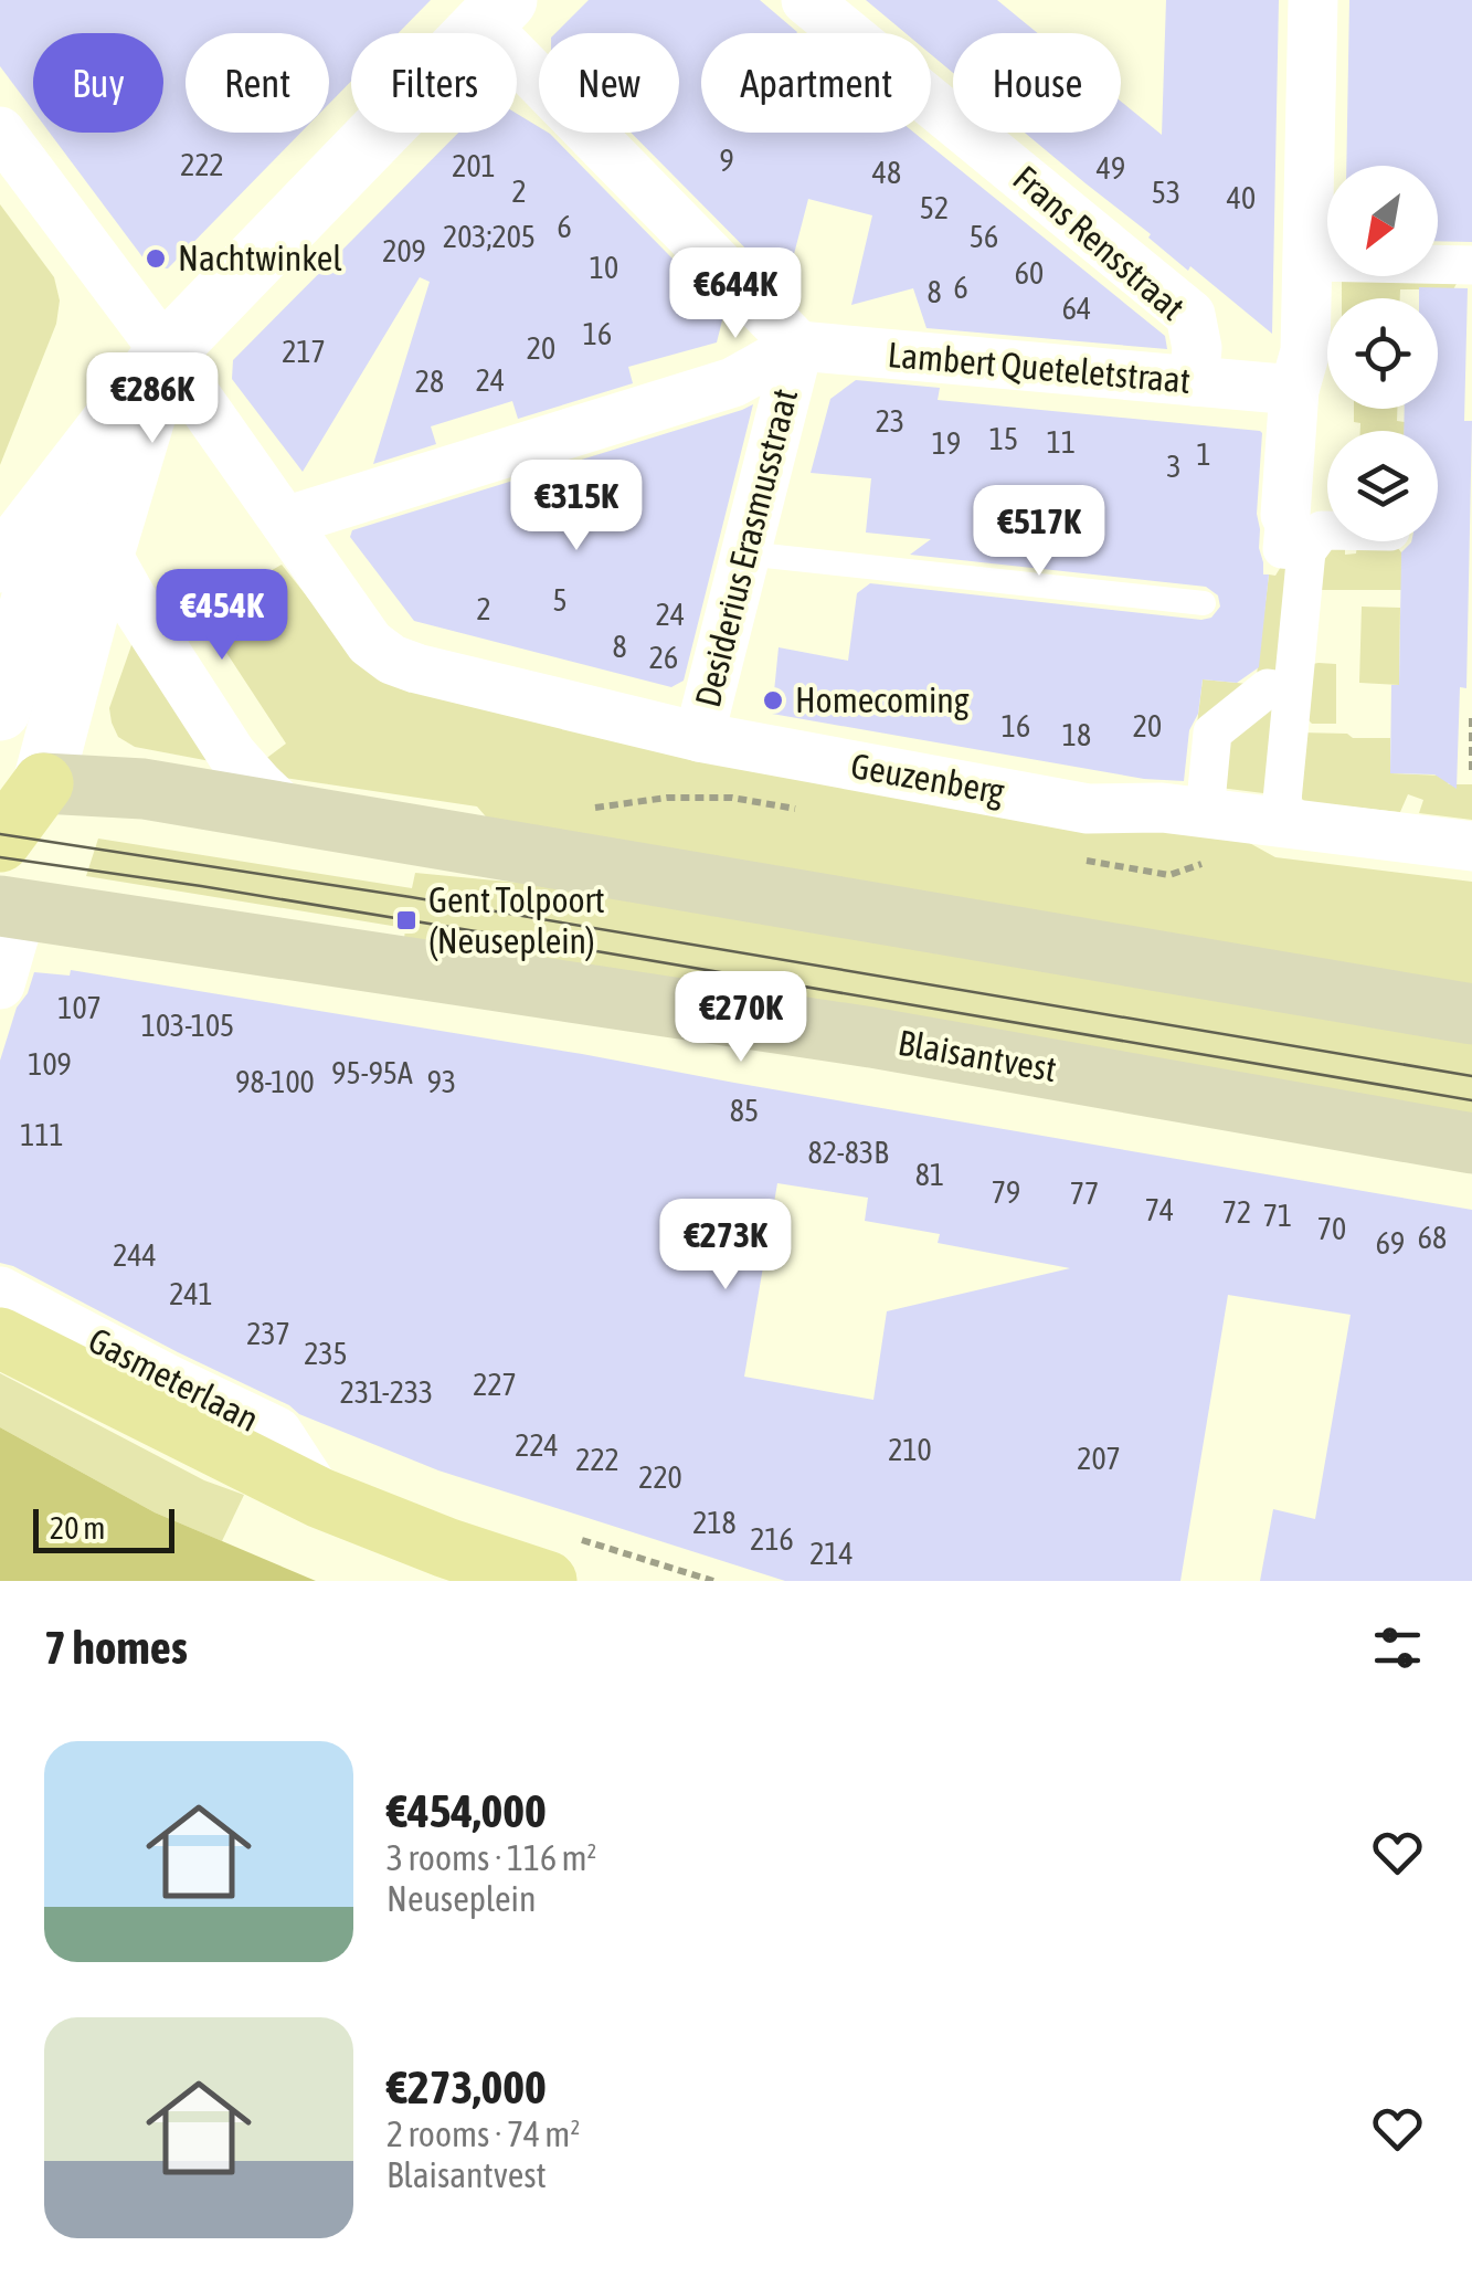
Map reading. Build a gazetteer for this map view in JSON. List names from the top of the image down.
{
  "streets": {
    "main road": ["Blaisantvest", "Gasmeterlaan"],
    "street": [
      "Frans Rensstraat",
      "Lambert Queteletstraat",
      "Desiderius Erasmusstraat",
      "Geuzenberg"
    ]
  },
  "crossings": [
    ["Frans Rensstraat", "Lambert Queteletstraat"],
    ["Lambert Queteletstraat", "Desiderius Erasmusstraat"],
    ["Desiderius Erasmusstraat", "Geuzenberg"]
  ],
  "places": {
    "other": ["Nachtwinkel", "Homecoming"],
    "transit": ["Gent Tolpoort (Neuseplein)"]
  },
  "house_numbers": [
    "9",
    "222",
    "201",
    "49",
    "48",
    "2",
    "53",
    "40",
    "52",
    "6",
    "203;205",
    "56",
    "209",
    "10",
    "60",
    "6",
    "8",
    "64",
    "16",
    "20",
    "217",
    "24",
    "28",
    "23",
    "15",
    "11",
    "19",
    "1",
    "3",
    "5",
    "2",
    "24",
    "8",
    "26",
    "16",
    "20",
    "18",
    "107",
    "103-105",
    "109",
    "95-95A",
    "98-100",
    "93",
    "85",
    "111",
    "82-83B",
    "81",
    "79",
    "77",
    "74",
    "72",
    "71",
    "70",
    "68",
    "69",
    "244",
    "241",
    "237",
    "235",
    "227",
    "231-233",
    "224",
    "210",
    "207",
    "222",
    "220",
    "218",
    "216",
    "214"
  ],
  "scale_bar": "20 m",
  "north": "bottom left",
  "page": {
    "chip": [
      "Buy",
      "Rent",
      "Filters",
      "New",
      "Apartment",
      "House"
    ],
    "price": [
      "€644K",
      "€286K",
      "€315K",
      "€517K",
      "€454K",
      "€270K",
      "€273K"
    ],
    "scale": "20 m",
    "heading": "7 homes",
    "list": [
      {
        "name": "€454,000",
        "note": "3 rooms · 116 m² · Neuseplein"
      },
      {
        "name": "€273,000",
        "note": "2 rooms · 74 m² · Blaisantvest"
      }
    ]
  }
}
